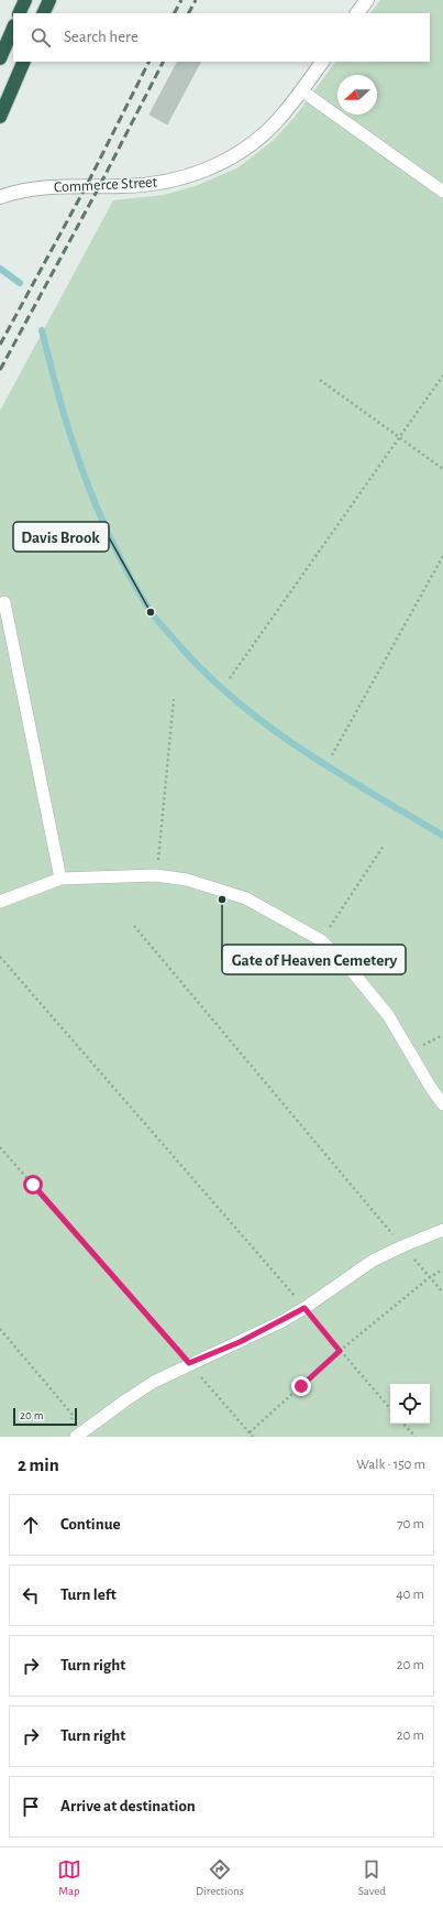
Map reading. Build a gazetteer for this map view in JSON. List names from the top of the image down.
{
  "streets": {
    "street": ["Commerce Street"]
  },
  "places": ["Davis Brook", "Gate of Heaven Cemetery"],
  "scale_bar": "20 m",
  "north": "left",
  "page": {
    "search": "Search here",
    "scale": "20 m",
    "heading": ["2 min", "Walk · 150 m"],
    "list": [
      ["Continue", "70 m"],
      ["Turn left", "40 m"],
      ["Turn right", "20 m"],
      ["Turn right", "20 m"],
      "Arrive at destination"
    ],
    "nav": ["Map", "Directions", "Saved"]
  }
}
